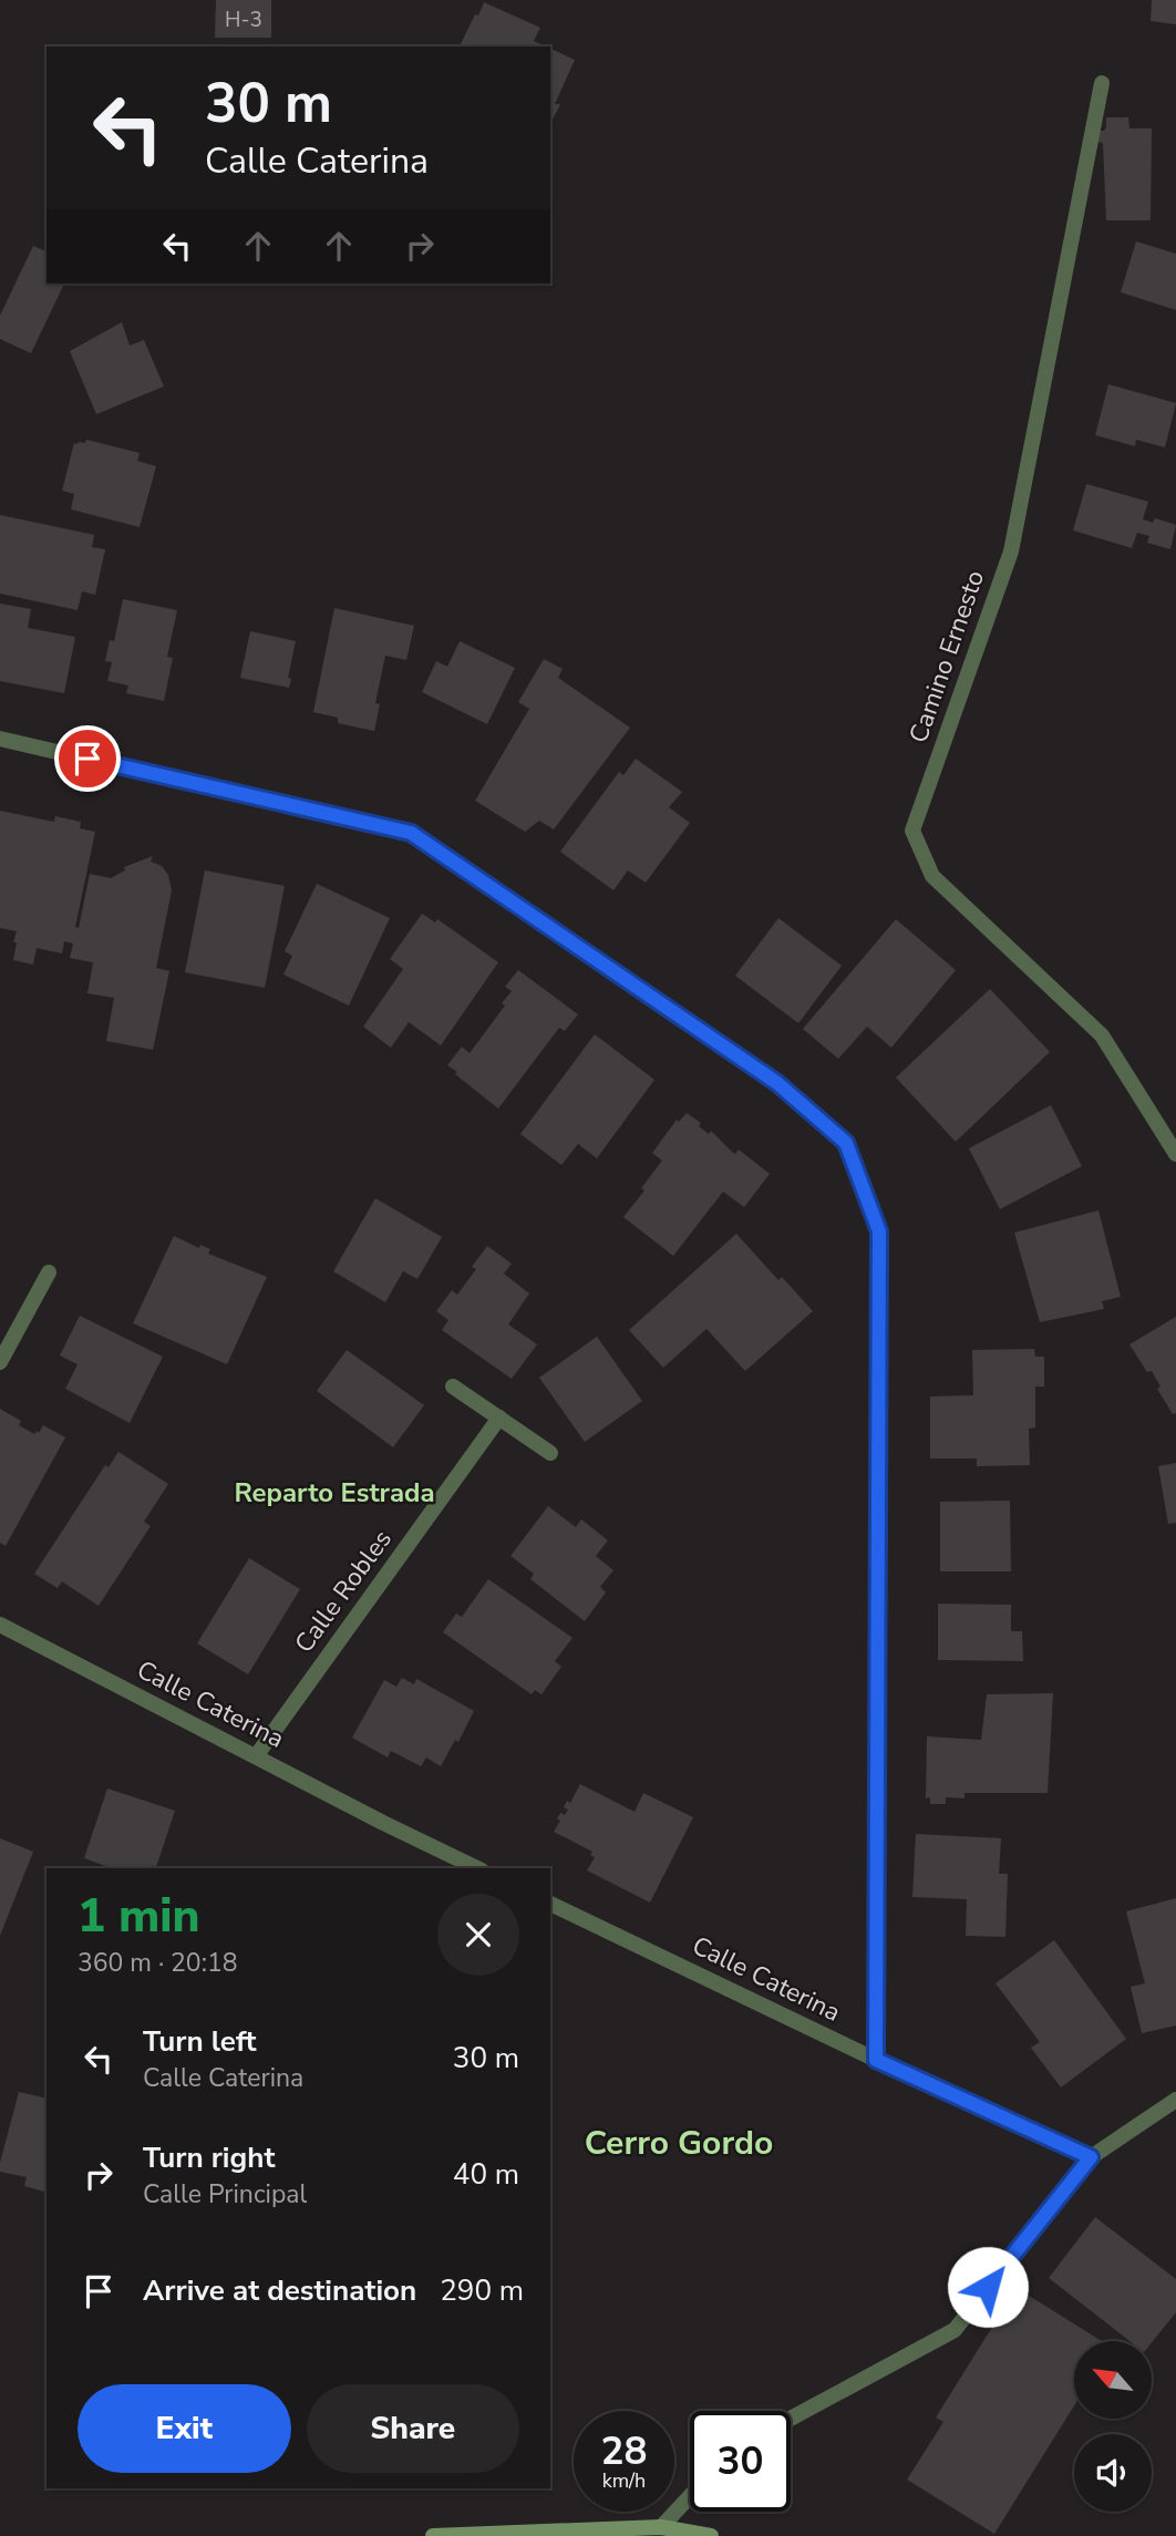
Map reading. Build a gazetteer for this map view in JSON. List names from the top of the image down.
{
  "streets": {
    "street": ["Camino Ernesto", "Calle Robles", "Calle Caterina"]
  },
  "crossings": [
    ["Calle Robles", "Calle Caterina"]
  ],
  "districts": ["Reparto Estrada", "Cerro Gordo"],
  "house_numbers": ["H-3"],
  "north": "top left",
  "page": {
    "turn": ["30 m", "Calle Caterina"],
    "heading": ["1 min", "360 m · 20:18"],
    "list": [
      {
        "name": "Turn left",
        "note": "Calle Caterina",
        "value": "30 m"
      },
      {
        "name": "Turn right",
        "note": "Calle Principal",
        "value": "40 m"
      },
      {
        "name": "Arrive at destination",
        "value": "290 m"
      }
    ],
    "buttons": ["Exit", "Share"],
    "speed": "28 km/h",
    "limit": "30"
  }
}
